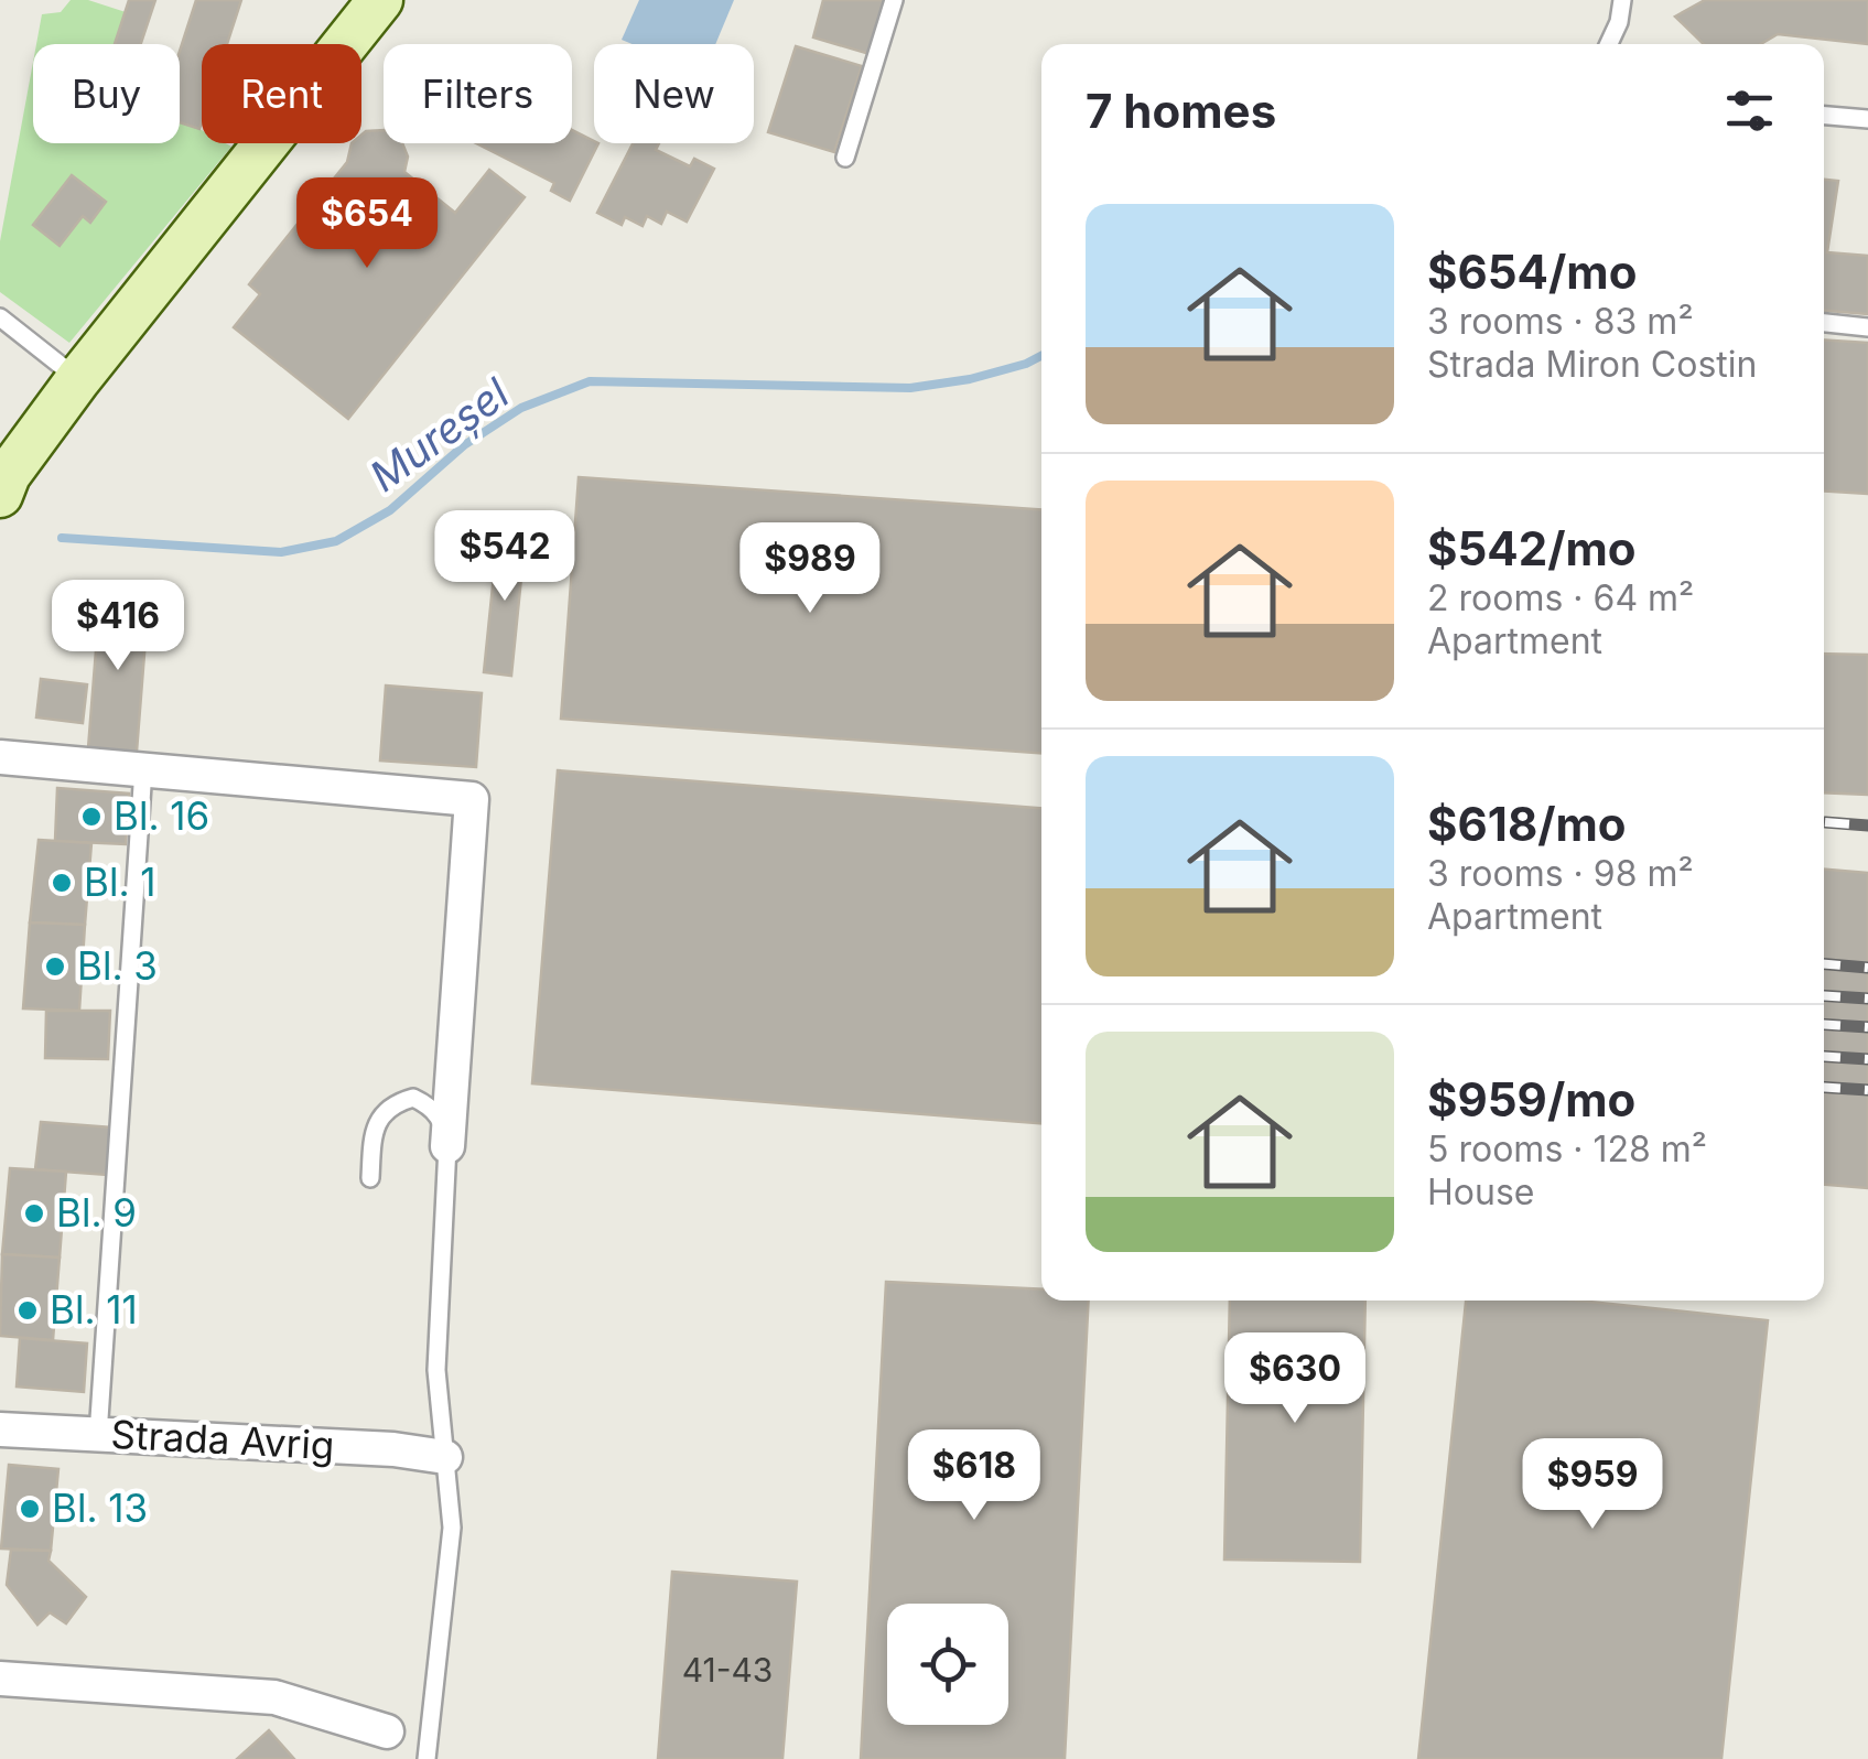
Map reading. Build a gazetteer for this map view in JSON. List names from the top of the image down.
{
  "streets": {
    "street": ["Strada Avrig"]
  },
  "water": ["Mureșel"],
  "places": [
    "Bl. 16",
    "Bl. 1",
    "Bl. 3",
    "Bl. 9",
    "Bl. 11",
    "Bl. 13"
  ],
  "house_numbers": ["41-43"],
  "page": {
    "chip": [
      "Buy",
      "Rent",
      "Filters",
      "New"
    ],
    "heading": "7 homes",
    "list": [
      {
        "name": "$654/mo",
        "note": "3 rooms · 83 m² · Strada Miron Costin"
      },
      {
        "name": "$542/mo",
        "note": "2 rooms · 64 m² · Apartment"
      },
      {
        "name": "$618/mo",
        "note": "3 rooms · 98 m² · Apartment"
      },
      {
        "name": "$959/mo",
        "note": "5 rooms · 128 m² · House"
      }
    ],
    "price": [
      "$654",
      "$542",
      "$989",
      "$416",
      "$630",
      "$618",
      "$959"
    ]
  }
}
